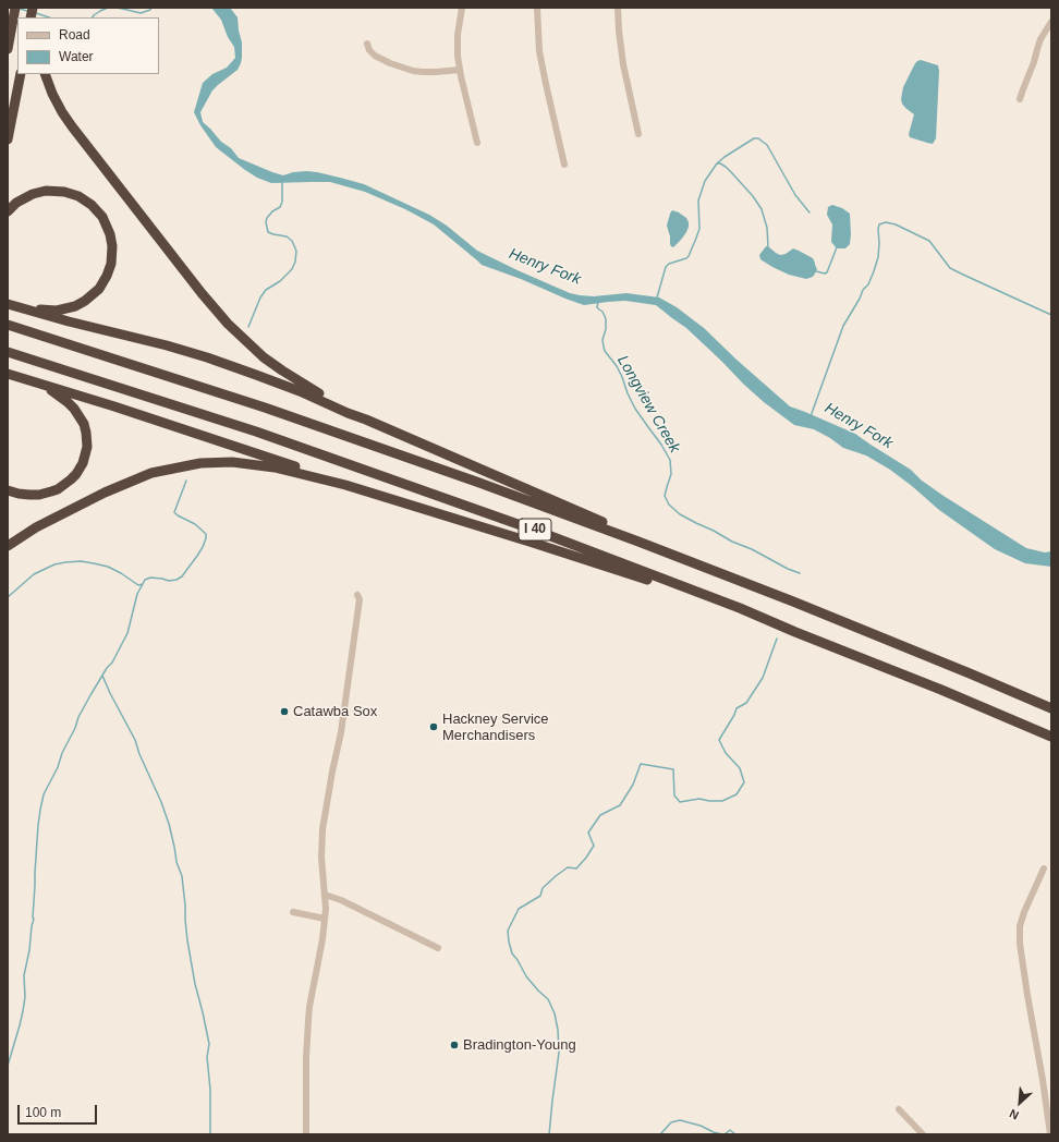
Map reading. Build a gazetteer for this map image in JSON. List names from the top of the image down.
{
  "streets": {
    "highway": ["I 40"]
  },
  "water": ["Henry Fork", "Longview Creek"],
  "places": ["Catawba Sox", "Hackney Service Merchandisers", "Bradington-Young"],
  "legend": ["Road", "Water"],
  "scale_bar": "100 m",
  "north": "bottom left"
}
